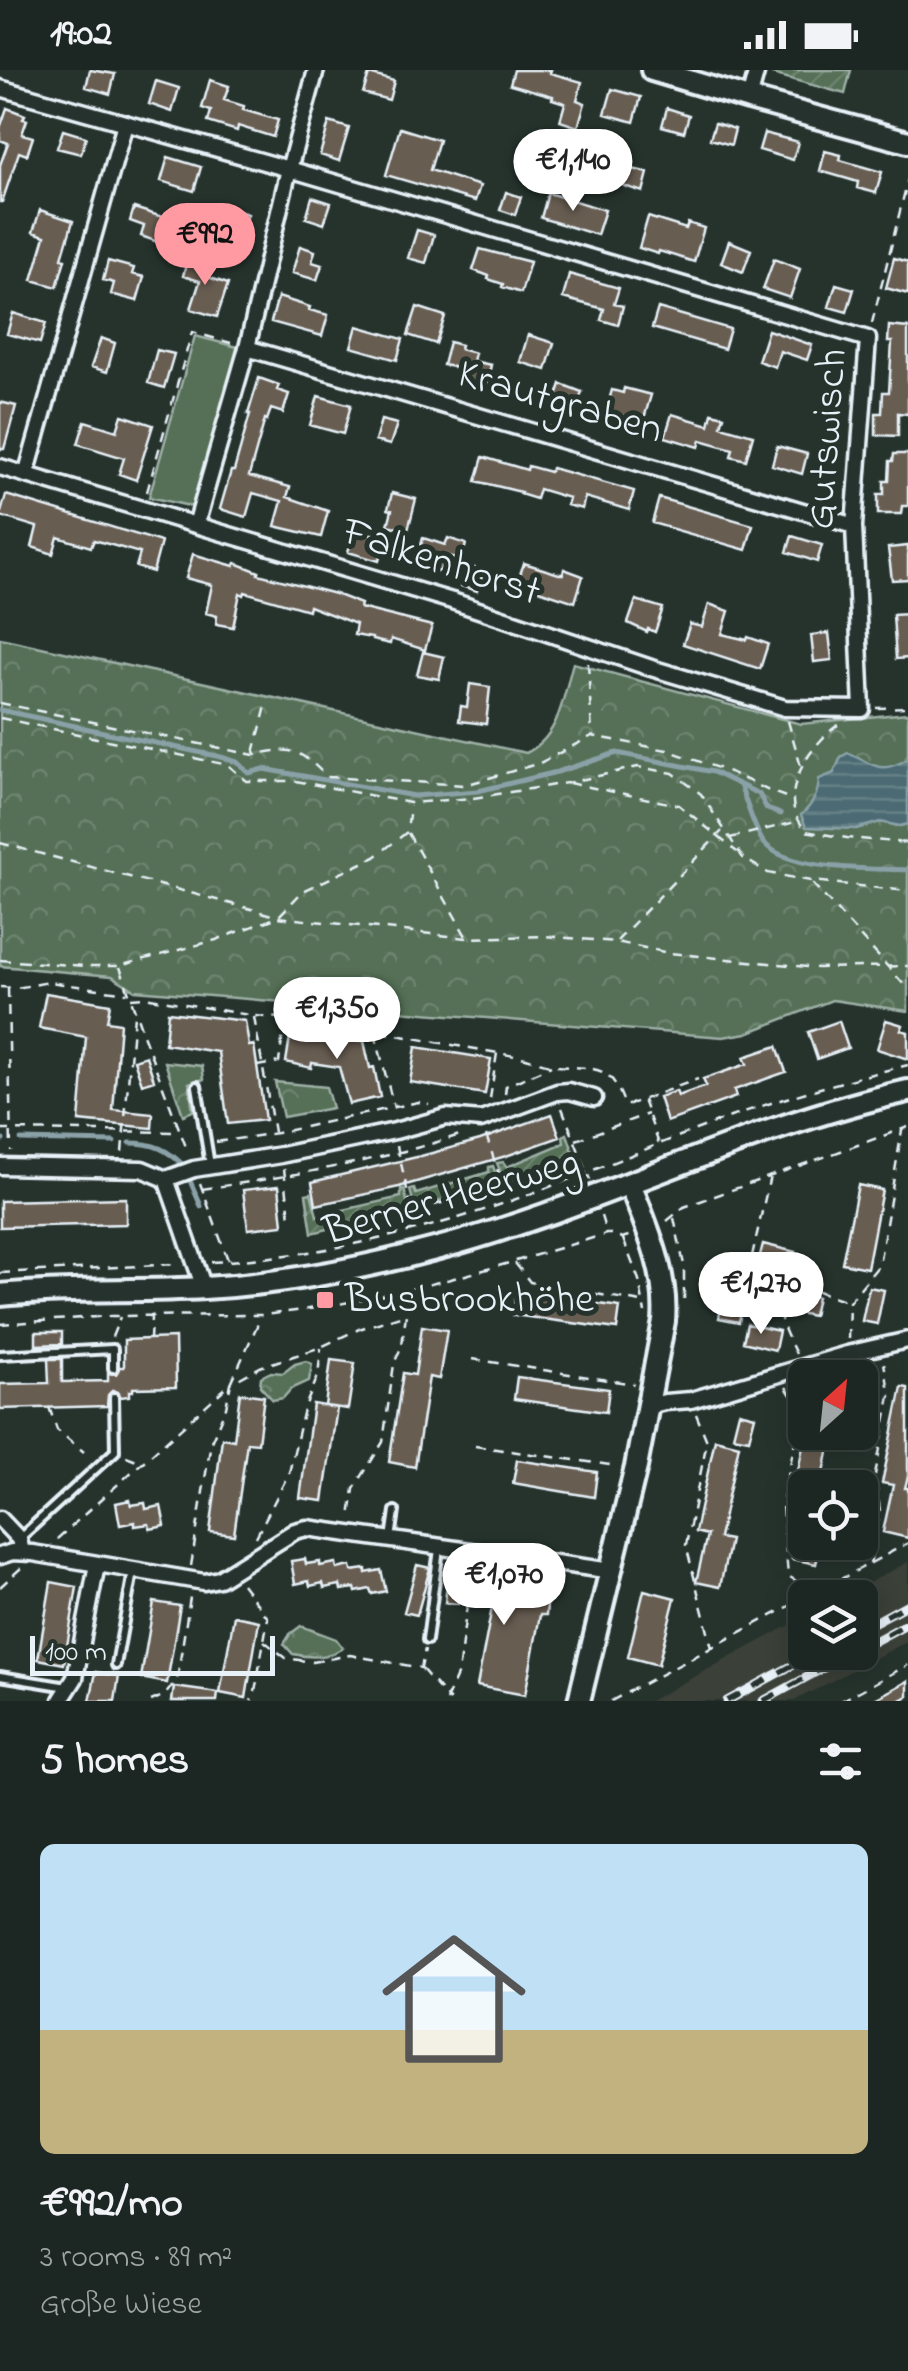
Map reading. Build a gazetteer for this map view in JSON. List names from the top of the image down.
{
  "streets": {
    "main road": ["Berner Heerweg"],
    "street": ["Krautgraben", "Gutswisch", "Falkenhorst"]
  },
  "crossings": [
    ["Krautgraben", "Gutswisch"],
    ["Gutswisch", "Falkenhorst"]
  ],
  "places": {
    "transit": ["Busbrookhöhe"]
  },
  "scale_bar": "100 m",
  "north": "top right",
  "page": {
    "status": "19:02",
    "price": [
      "€1,140",
      "€992",
      "€1,350",
      "€1,270",
      "€1,070"
    ],
    "scale": "100 m",
    "heading": "5 homes",
    "list": [
      {
        "name": "€992/mo",
        "note": "3 rooms · 89 m² · Große Wiese"
      }
    ]
  }
}
